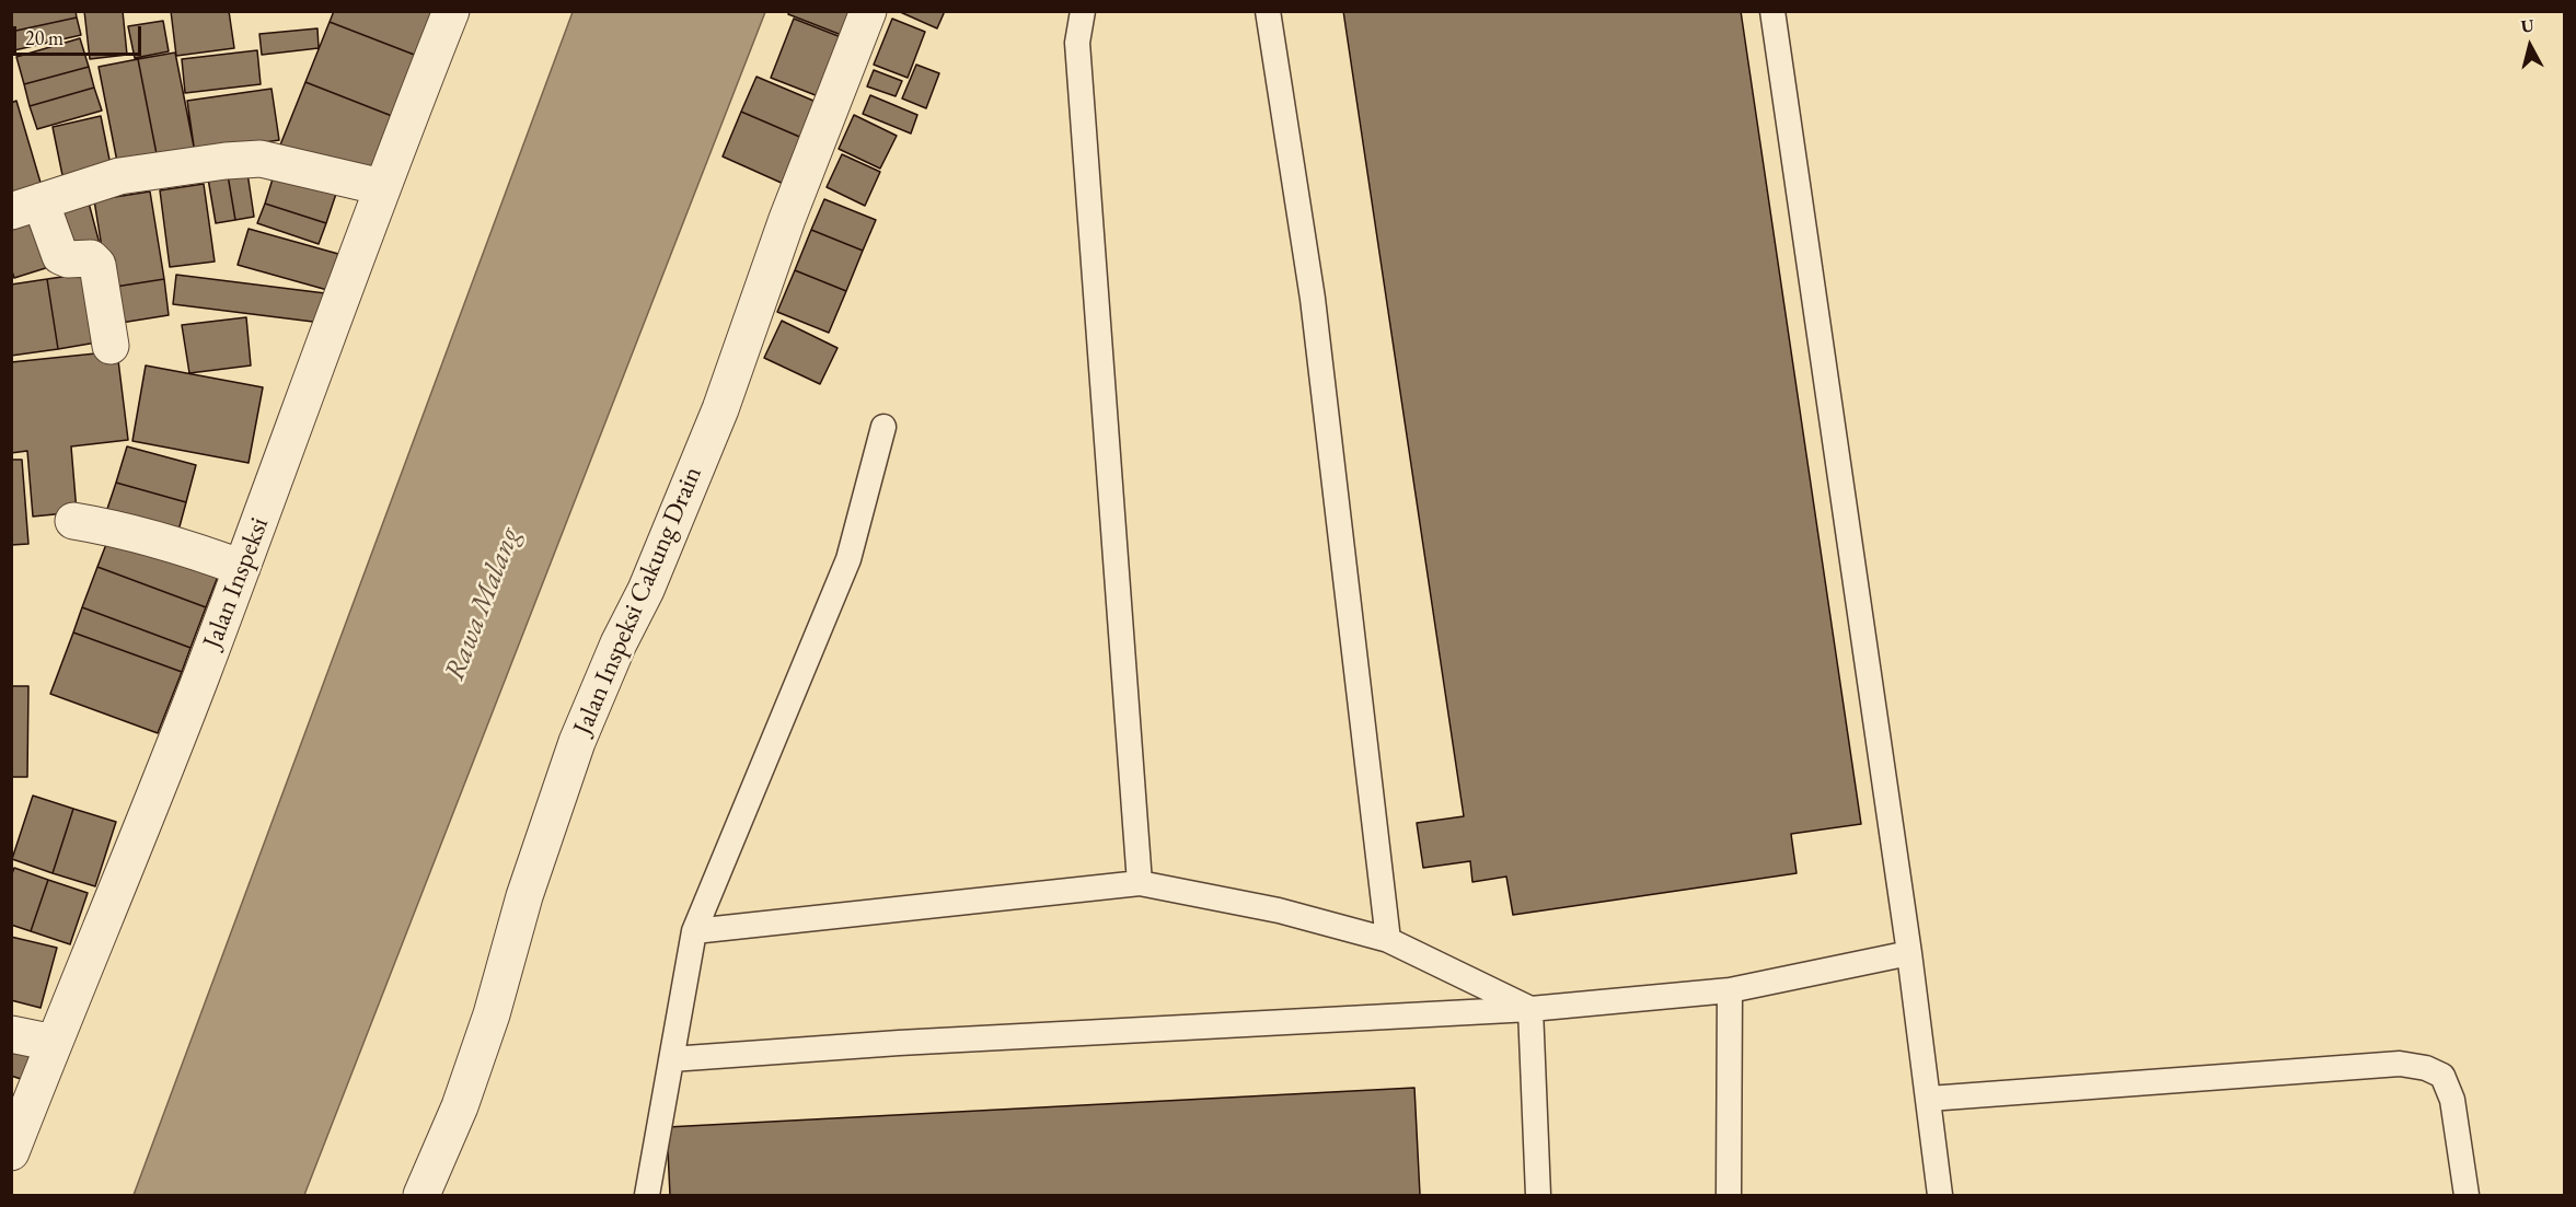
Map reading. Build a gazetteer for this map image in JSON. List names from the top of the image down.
{
  "streets": {
    "street": ["Jalan Inspeksi", "Jalan Inspeksi Cakung Drain"]
  },
  "water": ["Rawa Malang"],
  "scale_bar": "20 m",
  "north": "top"
}
